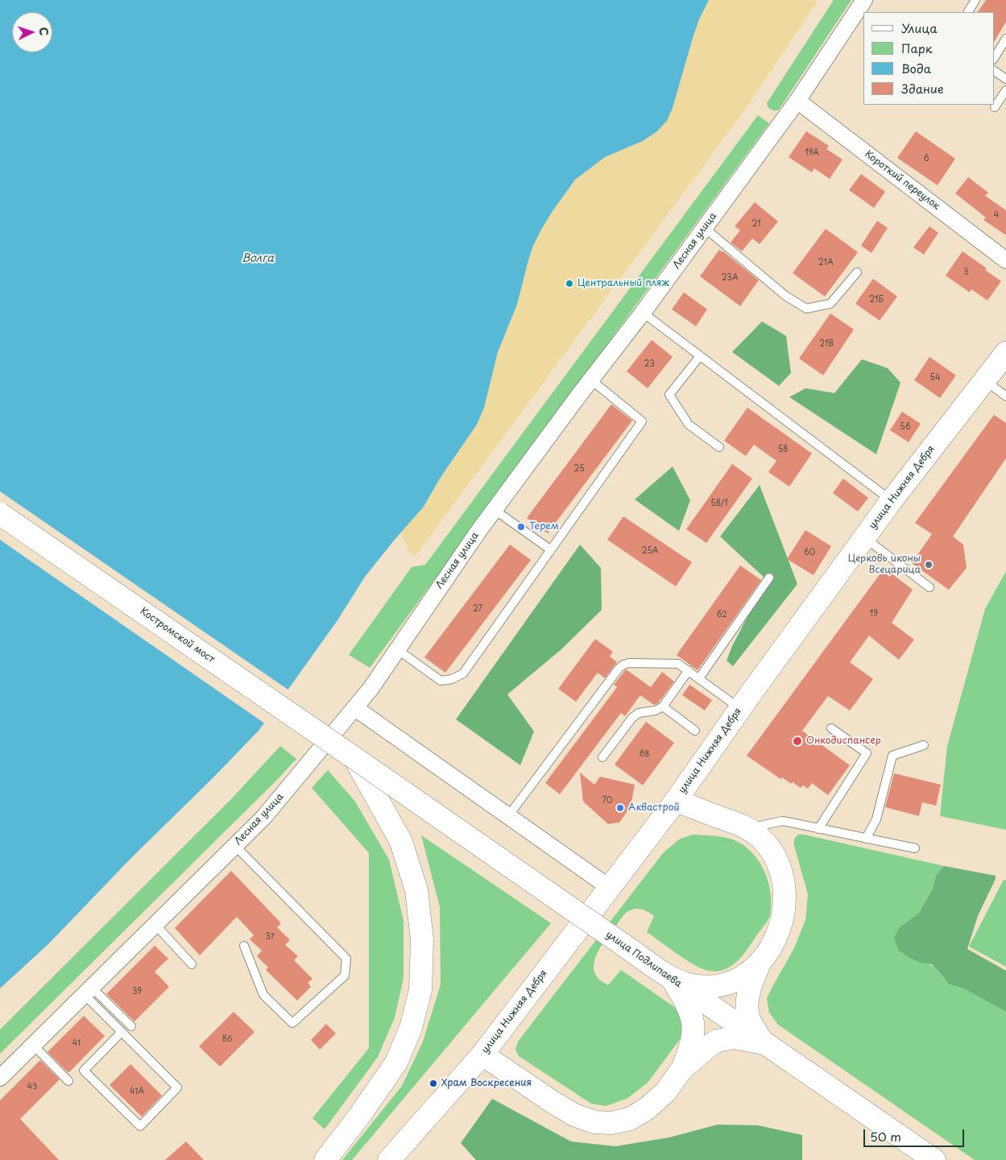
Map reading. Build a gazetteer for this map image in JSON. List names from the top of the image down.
{
  "streets": {
    "main road": ["улица Нижняя Дебря", "Костромской мост", "улица Подлипаева"],
    "street": ["Короткий переулок", "Лесная улица"]
  },
  "crossings": [
    ["Короткий переулок", "Лесная улица"],
    ["Костромской мост", "улица Подлипаева"]
  ],
  "water": ["Волга"],
  "places": [
    "Центральный пляж",
    "Терем",
    "Церковь иконы Всецарица",
    "Онкодиспансер",
    "Аквастрой",
    "Храм Воскресения"
  ],
  "house_numbers": [
    "19А",
    "6",
    "4",
    "21",
    "21А",
    "3",
    "23А",
    "21Б",
    "21В",
    "23",
    "54",
    "56",
    "58",
    "25",
    "58/1",
    "25А",
    "60",
    "27",
    "19",
    "62",
    "68",
    "70",
    "37",
    "39",
    "86",
    "41",
    "43",
    "41А"
  ],
  "legend": [
    "Улица",
    "Парк",
    "Вода",
    "Здание"
  ],
  "scale_bar": "50 m",
  "north": "right"
}
